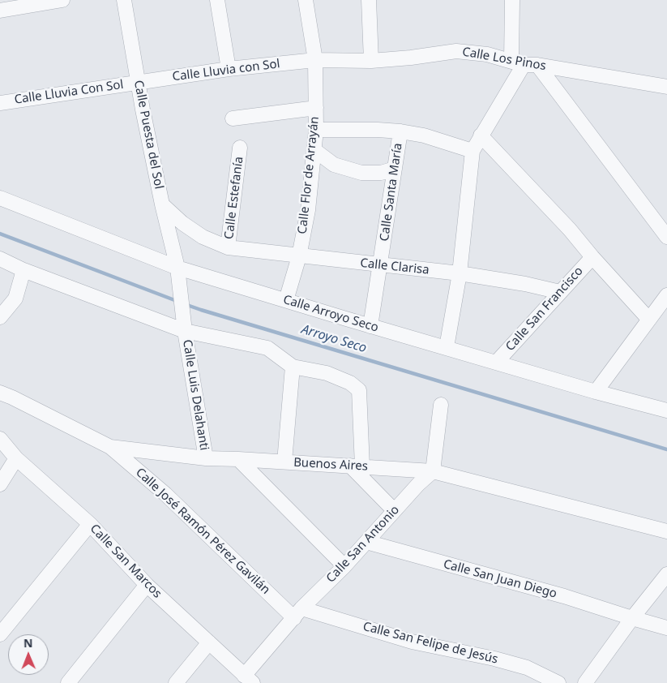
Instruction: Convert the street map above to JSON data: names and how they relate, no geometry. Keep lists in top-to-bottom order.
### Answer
{
  "streets": {
    "street": [
      "Calle Los Pinos",
      "Calle Lluvia con Sol",
      "Calle Lluvia Con Sol",
      "Calle Puesta del Sol",
      "Calle Flor de Arrayán",
      "Calle Santa María",
      "Calle Estefanía",
      "Calle Clarisa",
      "Calle San Francisco",
      "Calle Arroyo Seco",
      "Calle Luis Delahanti",
      "Buenos Aires",
      "Calle José Ramón Pérez Gavilán",
      "Calle San Antonio",
      "Calle San Marcos",
      "Calle San Juan Diego",
      "Calle San Felipe de Jesús"
    ]
  },
  "crossings": [
    ["Calle Los Pinos", "Calle Lluvia con Sol"],
    ["Calle Los Pinos", "Calle Flor de Arrayán"],
    ["Calle Lluvia con Sol", "Calle Lluvia Con Sol"],
    ["Calle Lluvia con Sol", "Calle Puesta del Sol"],
    ["Calle Lluvia con Sol", "Calle Flor de Arrayán"],
    ["Calle Lluvia Con Sol", "Calle Puesta del Sol"],
    ["Calle Puesta del Sol", "Calle Clarisa"],
    ["Calle Puesta del Sol", "Calle Arroyo Seco"],
    ["Calle Puesta del Sol", "Calle Luis Delahanti"],
    ["Calle Flor de Arrayán", "Calle Clarisa"],
    ["Calle Flor de Arrayán", "Calle Arroyo Seco"],
    ["Calle Santa María", "Calle Clarisa"],
    ["Calle Santa María", "Calle Arroyo Seco"],
    ["Calle Estefanía", "Calle Clarisa"],
    ["Calle Clarisa", "Calle San Francisco"],
    ["Calle San Francisco", "Calle Arroyo Seco"],
    ["Calle Luis Delahanti", "Buenos Aires"],
    ["Buenos Aires", "Calle José Ramón Pérez Gavilán"],
    ["Buenos Aires", "Calle San Antonio"],
    ["Calle José Ramón Pérez Gavilán", "Calle San Antonio"],
    ["Calle José Ramón Pérez Gavilán", "Calle San Felipe de Jesús"],
    ["Calle San Antonio", "Calle San Marcos"],
    ["Calle San Antonio", "Calle San Juan Diego"],
    ["Calle San Antonio", "Calle San Felipe de Jesús"]
  ],
  "water": ["Arroyo Seco"],
  "north": "top"
}
